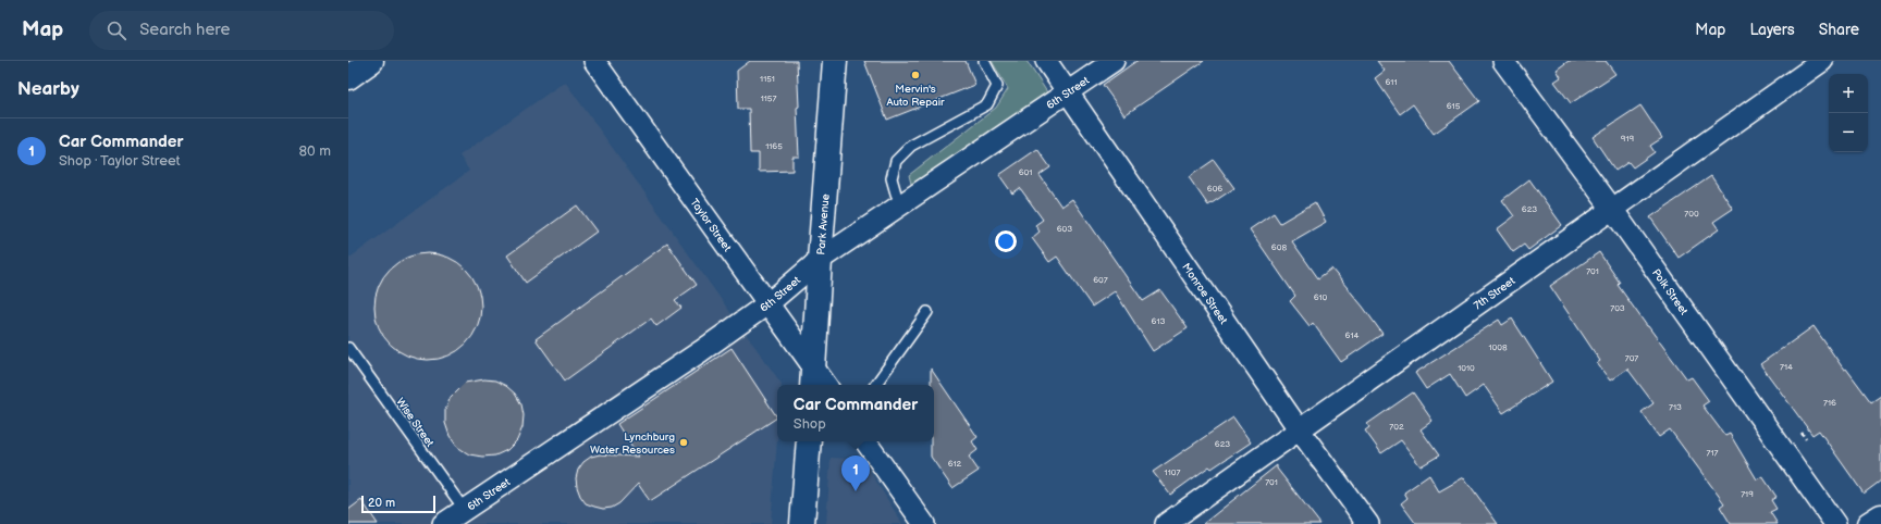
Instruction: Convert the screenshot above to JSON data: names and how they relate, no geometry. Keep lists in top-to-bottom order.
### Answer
{
  "streets": {
    "main road": ["Park Avenue"],
    "street": [
      "6th Street",
      "Taylor Street",
      "Polk Street",
      "7th Street",
      "Monroe Street"
    ],
    "lane": ["Wise Street"]
  },
  "crossings": [
    ["6th Street", "Taylor Street"],
    ["6th Street", "Park Avenue"],
    ["6th Street", "Monroe Street"],
    ["6th Street", "Wise Street"],
    ["Taylor Street", "Park Avenue"],
    ["Polk Street", "7th Street"],
    ["7th Street", "Monroe Street"]
  ],
  "places": ["Mervin's Auto Repair", "Lynchburg Water Resources"],
  "house_numbers": [
    "1151",
    "611",
    "1157",
    "615",
    "919",
    "1165",
    "601",
    "606",
    "623",
    "700",
    "603",
    "608",
    "701",
    "607",
    "610",
    "703",
    "613",
    "614",
    "1008",
    "707",
    "714",
    "1010",
    "716",
    "713",
    "702",
    "623",
    "717",
    "612",
    "1107",
    "701",
    "719"
  ],
  "scale_bar": "20 m",
  "page": {
    "header": "Map",
    "search": "Search here",
    "nav": ["Map", "Layers", "Share"],
    "heading": "Nearby",
    "map_buttons": ["+", "−"],
    "list": [
      {
        "mark": "1",
        "name": "Car Commander",
        "note": "Shop · Taylor Street",
        "value": "80 m"
      }
    ],
    "popup": ["Car Commander", "Shop"],
    "pins": "1",
    "scale": "20 m"
  }
}
